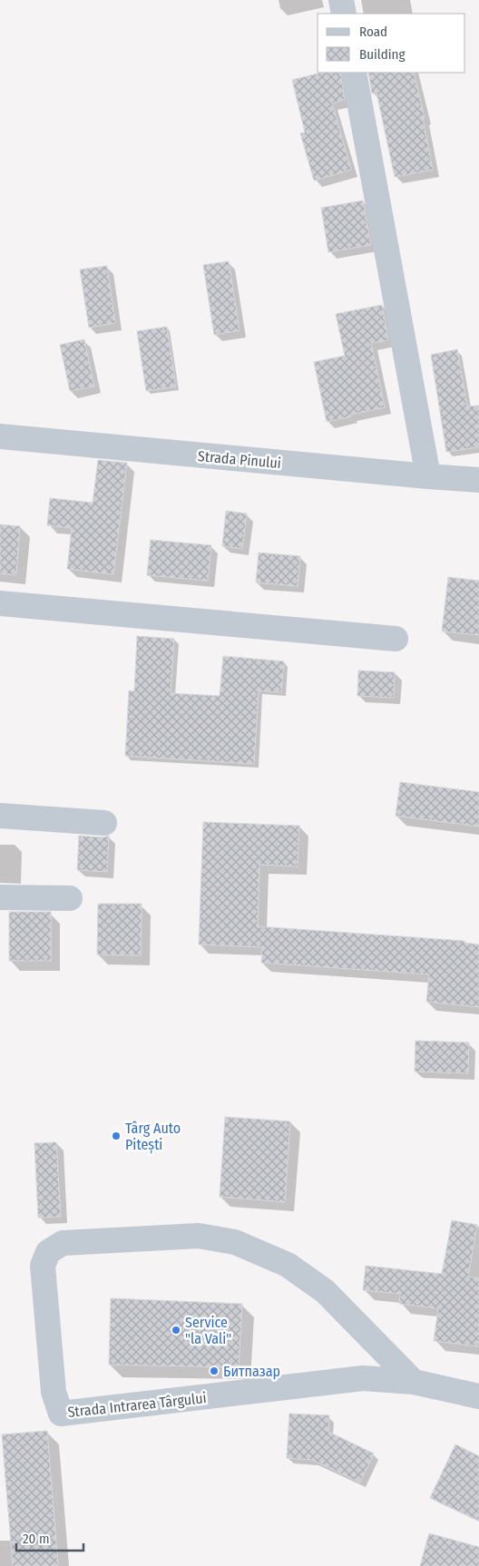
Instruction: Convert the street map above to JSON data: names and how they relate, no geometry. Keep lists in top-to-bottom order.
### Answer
{
  "streets": {
    "street": ["Strada Pinului", "Strada Intrarea Târgului"]
  },
  "places": ["Târg Auto Pitești", "Service \"la Vali\"", "Битпазар"],
  "legend": ["Road", "Building"],
  "scale_bar": "20 m"
}
